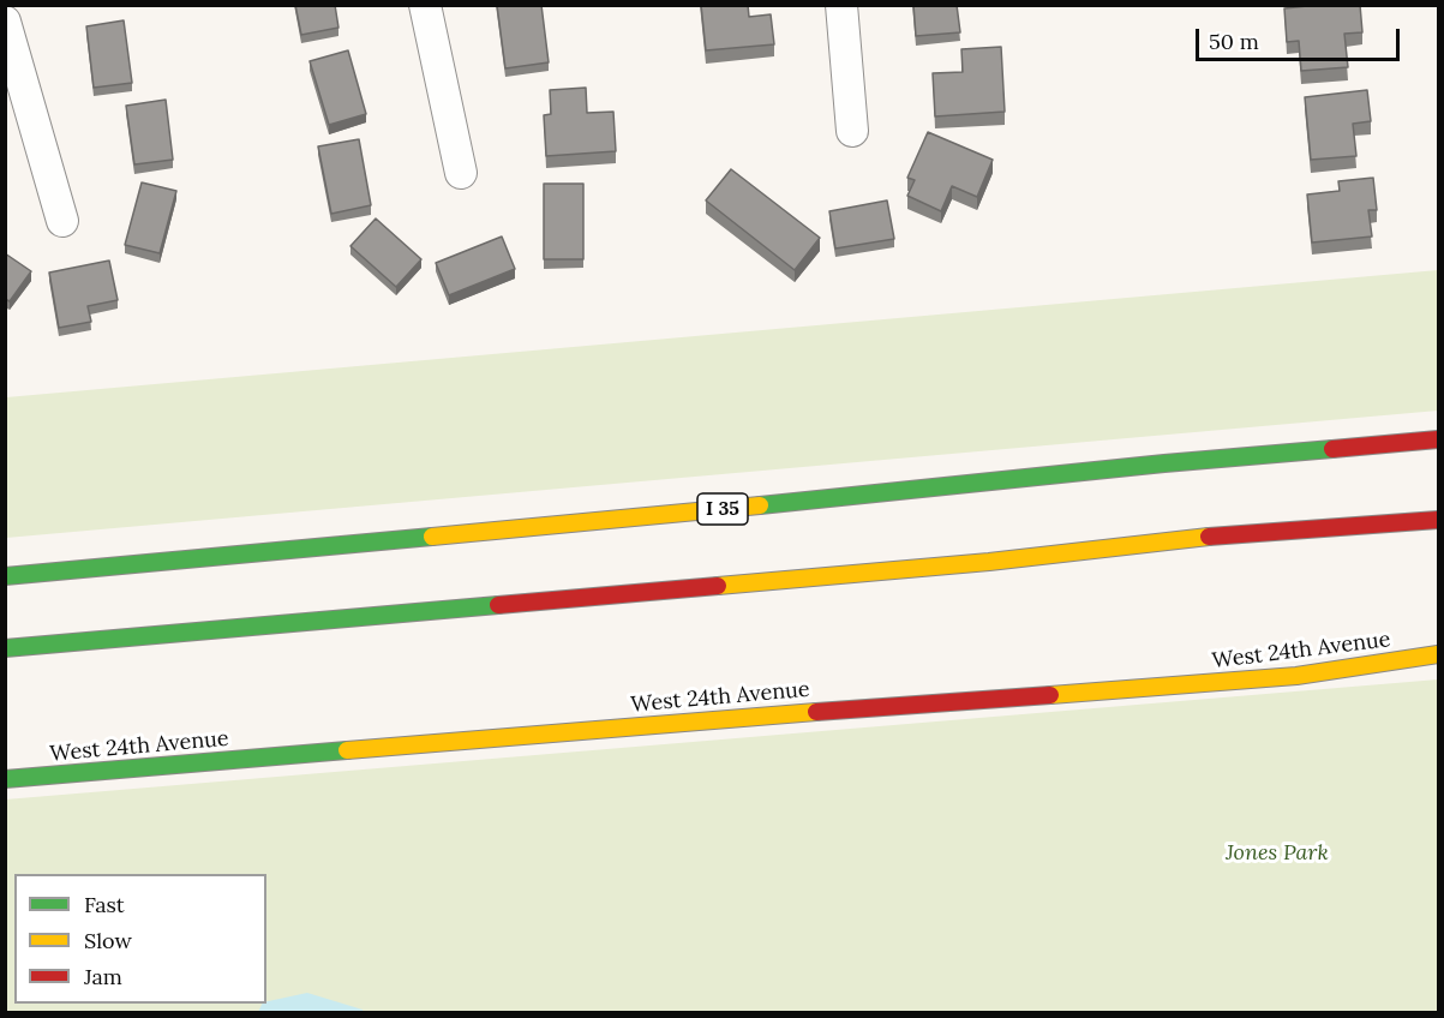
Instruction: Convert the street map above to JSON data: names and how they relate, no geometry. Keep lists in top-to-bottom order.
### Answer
{
  "streets": {
    "main road": ["I 35", "West 24th Avenue"]
  },
  "parks": ["Jones Park"],
  "legend": ["Fast", "Slow", "Jam"],
  "scale_bar": "50 m"
}
